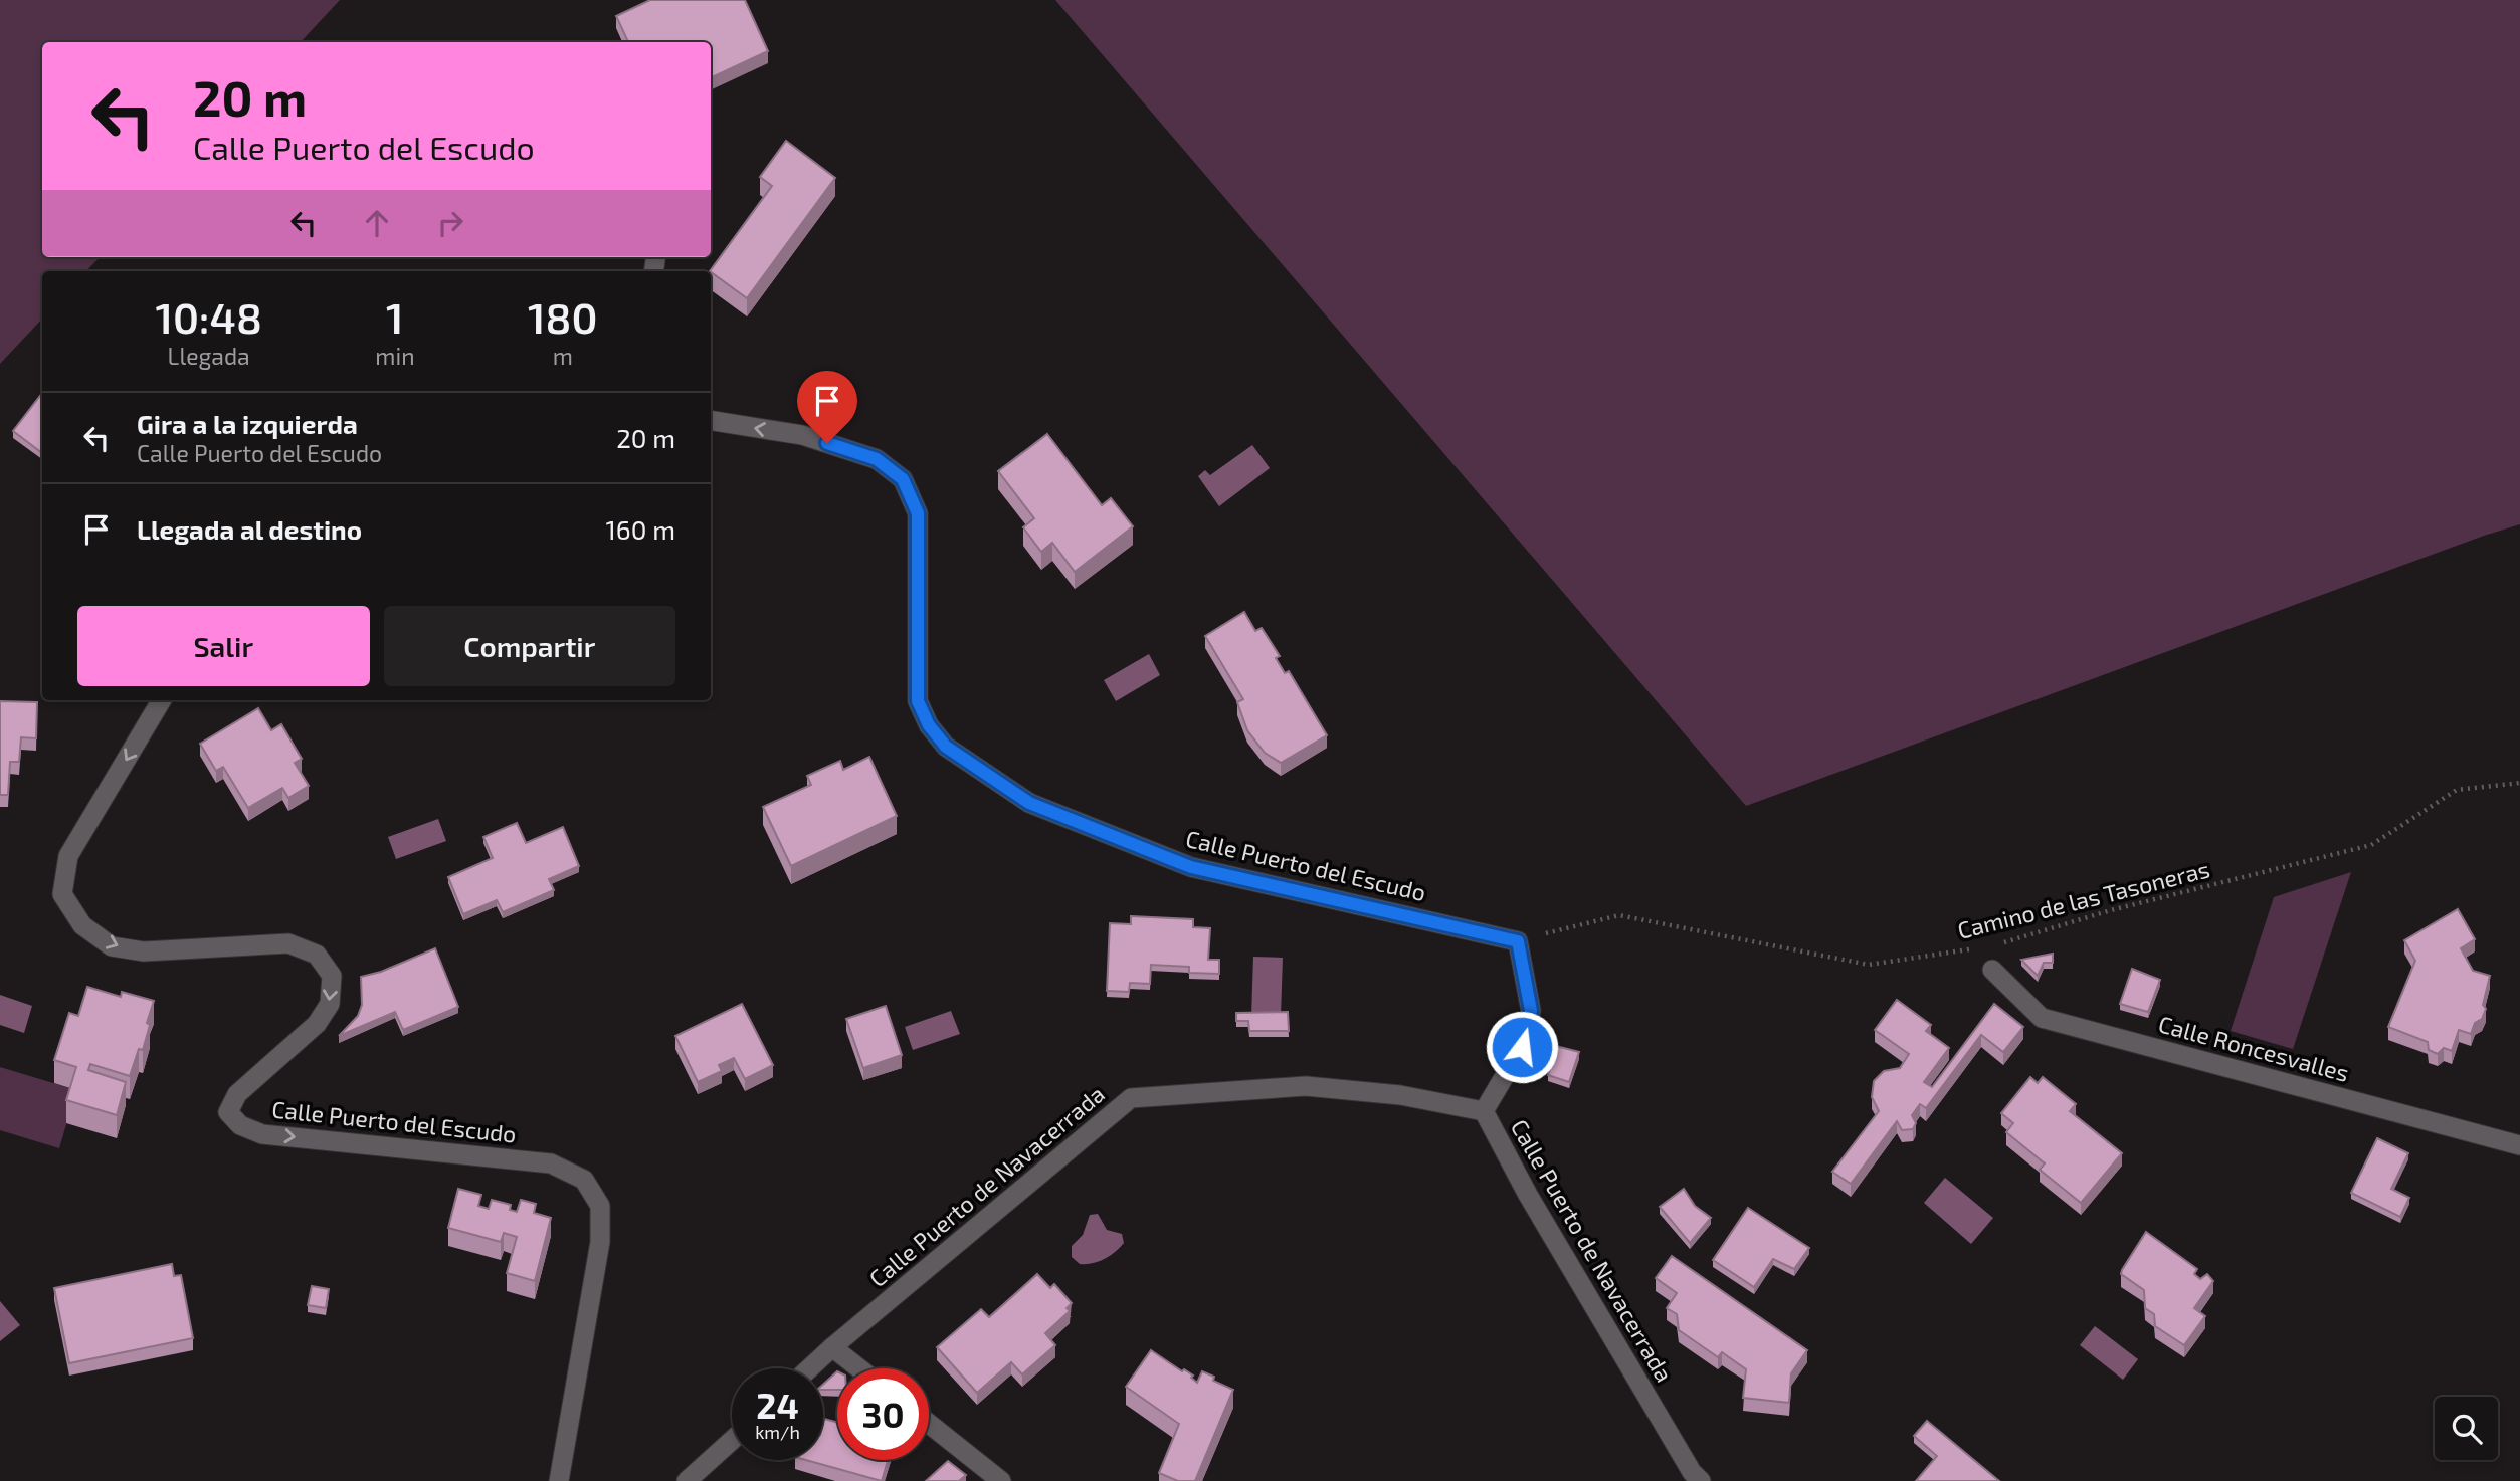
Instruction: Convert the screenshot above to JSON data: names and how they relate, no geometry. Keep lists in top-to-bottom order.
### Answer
{
  "streets": {
    "street": ["Calle Puerto del Escudo", "Calle Roncesvalles", "Calle Puerto de Navacerrada"],
    "path": ["Camino de las Tasoneras"]
  },
  "crossings": [
    ["Calle Puerto del Escudo", "Camino de las Tasoneras"]
  ],
  "page": {
    "turn": ["20 m", "Calle Puerto del Escudo"],
    "eta": [
      "10:48",
      "Llegada",
      "1",
      "min",
      "180",
      "m"
    ],
    "list": [
      {
        "name": "Gira a la izquierda",
        "note": "Calle Puerto del Escudo",
        "value": "20 m"
      },
      {
        "name": "Llegada al destino",
        "value": "160 m"
      }
    ],
    "buttons": ["Salir", "Compartir"],
    "speed": "24 km/h",
    "limit": "30"
  }
}
